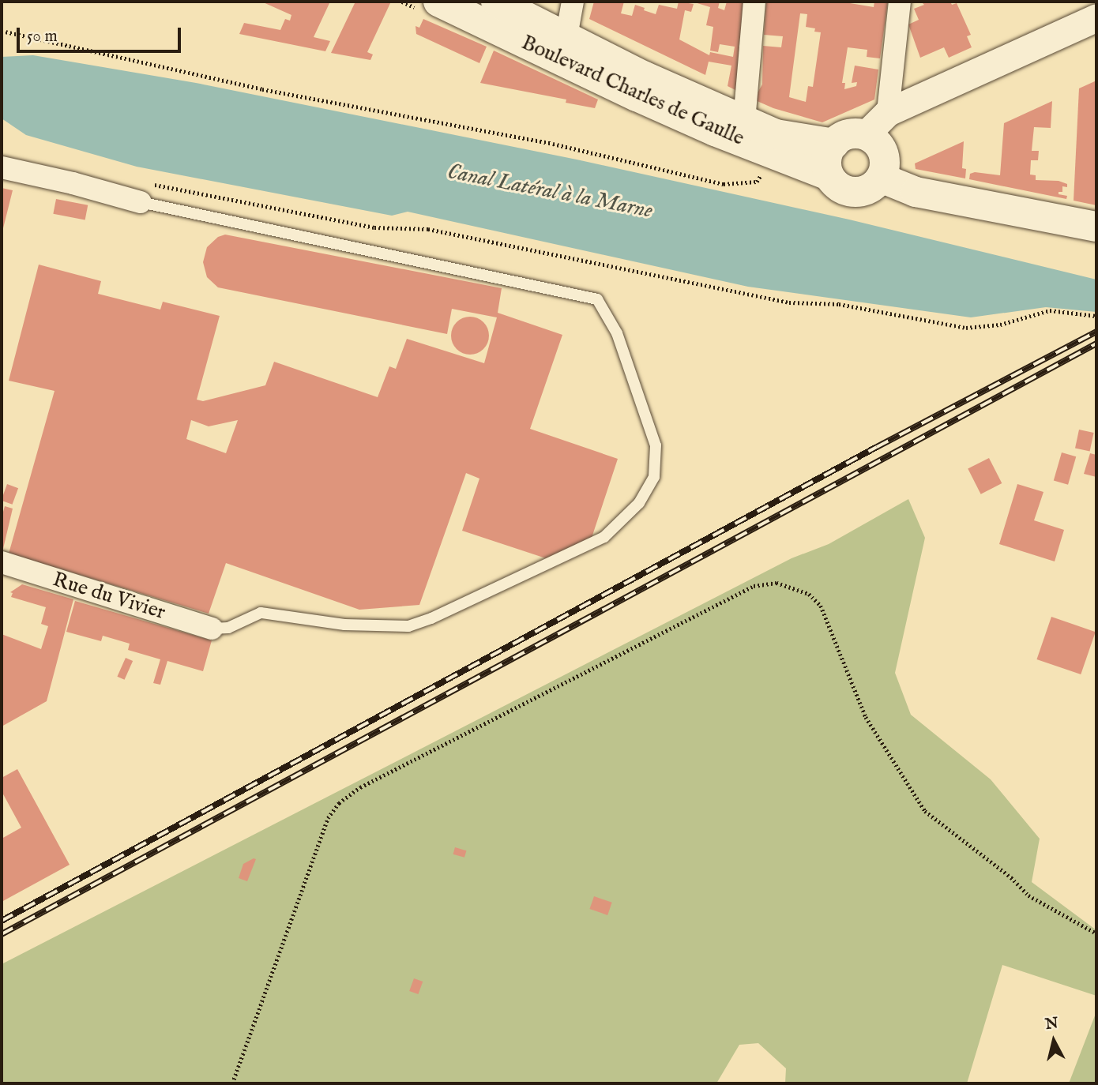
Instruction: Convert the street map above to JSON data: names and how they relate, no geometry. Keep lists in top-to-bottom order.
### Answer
{
  "streets": {
    "main road": ["Boulevard Charles de Gaulle"],
    "street": ["Rue du Vivier"]
  },
  "water": ["Canal Latéral à la Marne"],
  "scale_bar": "50 m",
  "north": "top"
}
